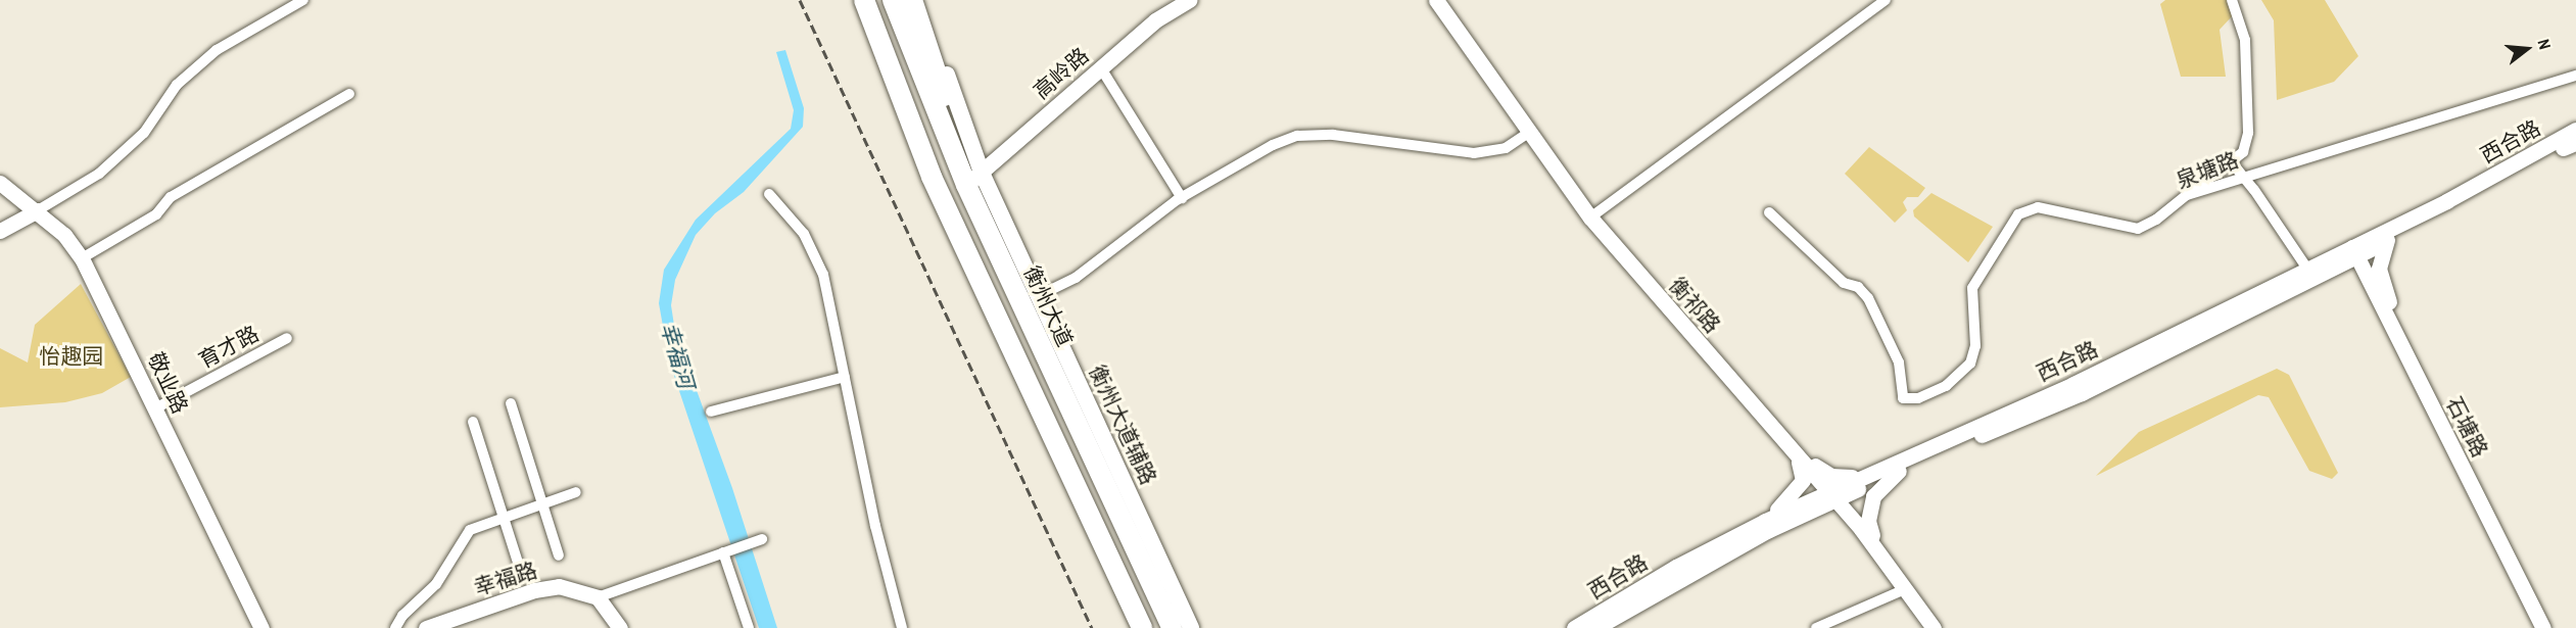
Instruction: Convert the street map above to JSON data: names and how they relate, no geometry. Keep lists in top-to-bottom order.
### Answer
{
  "streets": {
    "highway": ["衡州大道"],
    "main road": ["衡州大道辅路"],
    "street": [
      "高岭路",
      "西合路",
      "泉塘路",
      "衡祁路",
      "育才路",
      "敬业路",
      "石塘路",
      "幸福路"
    ]
  },
  "crossings": [
    ["高岭路", "衡州大道"],
    ["高岭路", "衡州大道辅路"],
    ["西合路", "衡祁路"],
    ["西合路", "石塘路"],
    ["衡州大道", "衡州大道辅路"],
    ["育才路", "敬业路"]
  ],
  "water": ["幸福河"],
  "parks": ["怡趣园"],
  "north": "right"
}
